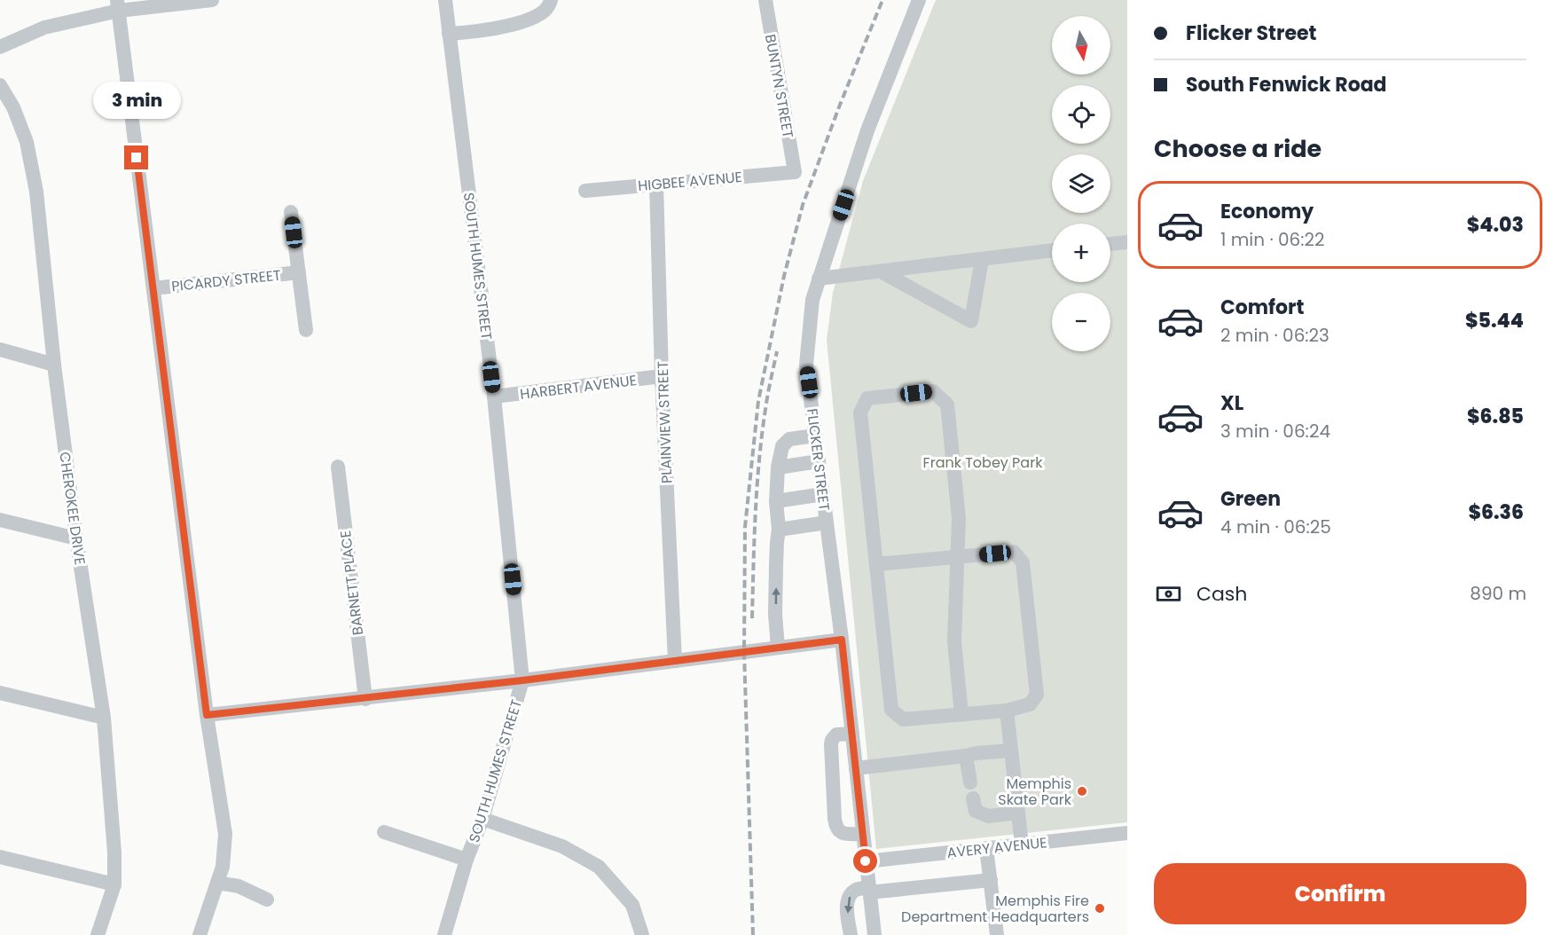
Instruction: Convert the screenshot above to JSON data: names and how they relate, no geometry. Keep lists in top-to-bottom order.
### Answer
{
  "streets": {
    "street": [
      "BUNTYN STREET",
      "HIGBEE AVENUE",
      "SOUTH HUMES STREET",
      "PICARDY STREET",
      "HARBERT AVENUE",
      "PLAINVIEW STREET",
      "FLICKER STREET",
      "CHEROKEE DRIVE",
      "BARNETT PLACE",
      "AVERY AVENUE"
    ]
  },
  "crossings": [
    ["BUNTYN STREET", "HIGBEE AVENUE"],
    ["HIGBEE AVENUE", "PLAINVIEW STREET"],
    ["SOUTH HUMES STREET", "HARBERT AVENUE"],
    ["HARBERT AVENUE", "PLAINVIEW STREET"],
    ["FLICKER STREET", "AVERY AVENUE"]
  ],
  "parks": ["Frank Tobey Park"],
  "places": ["Memphis Skate Park", "Memphis Fire Department Headquarters"],
  "north": "bottom",
  "page": {
    "banner": ["Flicker Street", "South Fenwick Road"],
    "map_buttons": ["+", "−"],
    "bubble": "3 min",
    "heading": "Choose a ride",
    "list": [
      {
        "name": "Economy",
        "note": "1 min · 06:22",
        "value": "$4.03"
      },
      {
        "name": "Comfort",
        "note": "2 min · 06:23",
        "value": "$5.44"
      },
      {
        "name": "XL",
        "note": "3 min · 06:24",
        "value": "$6.85"
      },
      {
        "name": "Green",
        "note": "4 min · 06:25",
        "value": "$6.36"
      }
    ],
    "pay": ["Cash", "890 m"],
    "buttons": "Confirm"
  }
}
